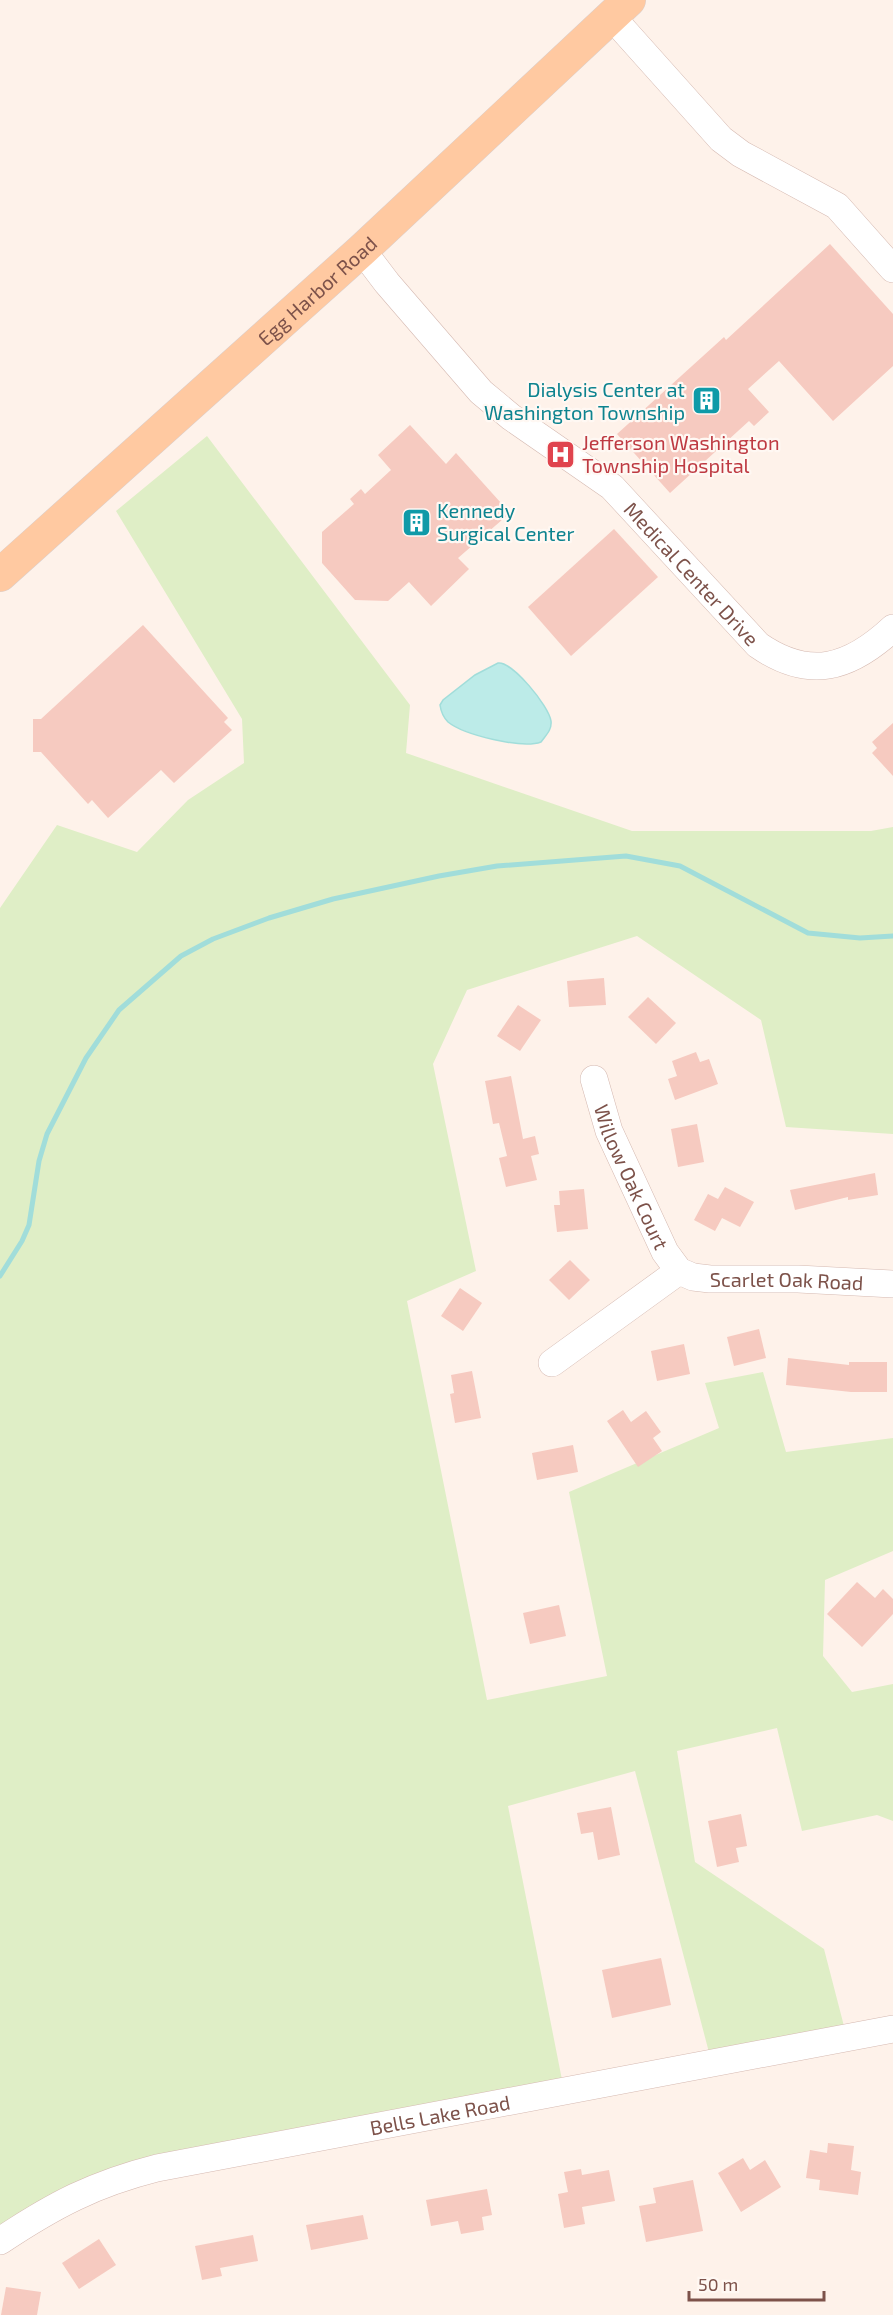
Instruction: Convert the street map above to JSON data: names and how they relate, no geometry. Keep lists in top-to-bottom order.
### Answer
{
  "streets": {
    "main road": ["Egg Harbor Road"],
    "street": [
      "Medical Center Drive",
      "Willow Oak Court",
      "Scarlet Oak Road",
      "Bells Lake Road"
    ]
  },
  "crossings": [
    ["Egg Harbor Road", "Medical Center Drive"],
    ["Willow Oak Court", "Scarlet Oak Road"]
  ],
  "places": {
    "building": ["Dialysis Center at Washington Township", "Kennedy Surgical Center"],
    "hospital": ["Jefferson Washington Township Hospital"]
  },
  "scale_bar": "50 m"
}
